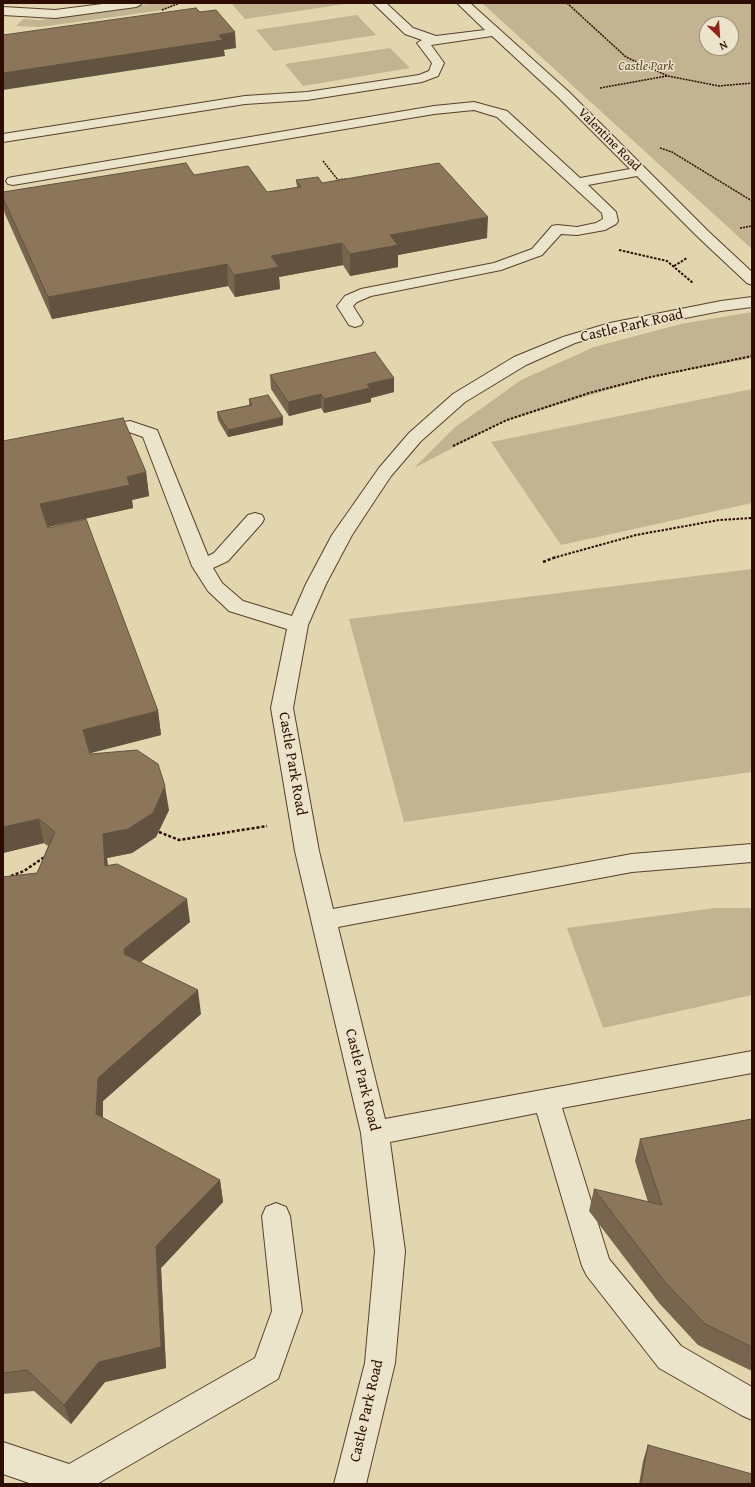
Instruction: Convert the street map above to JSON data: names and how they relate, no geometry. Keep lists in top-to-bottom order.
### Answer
{
  "streets": {
    "street": ["Valentine Road", "Castle Park Road"]
  },
  "parks": ["Castle Park"],
  "north": "bottom right"
}
